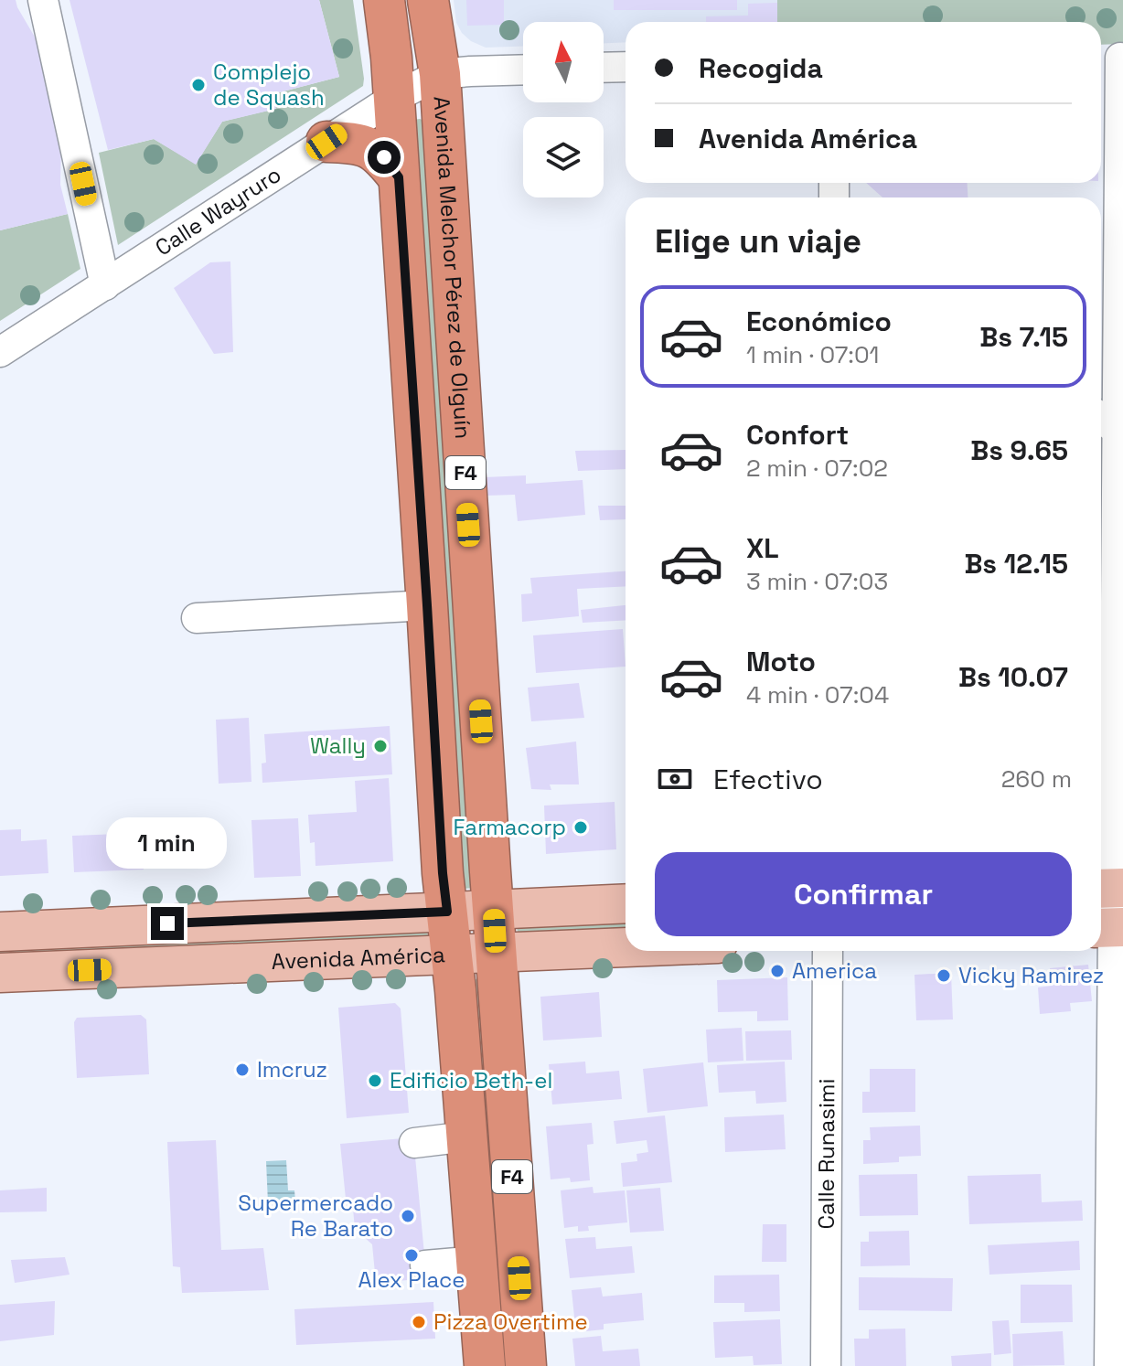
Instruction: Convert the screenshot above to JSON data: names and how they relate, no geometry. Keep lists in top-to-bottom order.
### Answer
{
  "streets": {
    "highway": ["Avenida Melchor Pérez de Olguín", "F4"],
    "main road": ["Avenida América"],
    "street": ["Calle Wayruro", "Calle Runasimi"]
  },
  "crossings": [
    ["Calle Wayruro", "Avenida Melchor Pérez de Olguín"],
    ["Avenida Melchor Pérez de Olguín", "Avenida América"]
  ],
  "places": [
    "Complejo de Squash",
    "Wally",
    "Farmacorp",
    "America",
    "Vicky Ramirez",
    "Imcruz",
    "Edificio Beth-el",
    "Supermercado Re Barato",
    "Alex Place",
    "Pizza Overtime"
  ],
  "north": "top",
  "page": {
    "banner": ["Recogida", "Avenida América"],
    "heading": "Elige un viaje",
    "list": [
      {
        "name": "Económico",
        "note": "1 min · 07:01",
        "value": "Bs 7.15"
      },
      {
        "name": "Confort",
        "note": "2 min · 07:02",
        "value": "Bs 9.65"
      },
      {
        "name": "XL",
        "note": "3 min · 07:03",
        "value": "Bs 12.15"
      },
      {
        "name": "Moto",
        "note": "4 min · 07:04",
        "value": "Bs 10.07"
      }
    ],
    "pay": ["Efectivo", "260 m"],
    "bubble": "1 min",
    "buttons": "Confirmar"
  }
}
